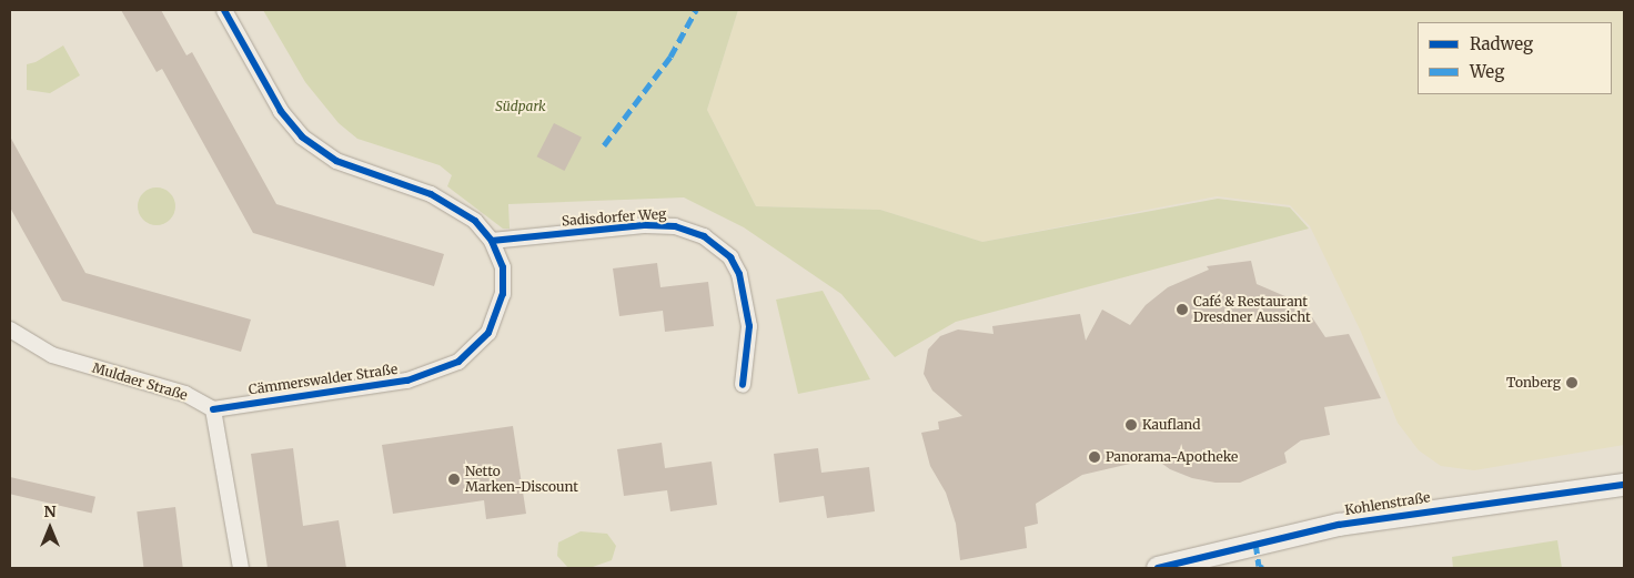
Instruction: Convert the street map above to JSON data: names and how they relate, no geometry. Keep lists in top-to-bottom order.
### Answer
{
  "streets": {
    "street": [
      "Sadisdorfer Weg",
      "Cämmerswalder Straße",
      "Muldaer Straße",
      "Kohlenstraße"
    ]
  },
  "crossings": [
    ["Sadisdorfer Weg", "Cämmerswalder Straße"],
    ["Cämmerswalder Straße", "Muldaer Straße"]
  ],
  "parks": ["Südpark"],
  "places": [
    "Café & Restaurant Dresdner Aussicht",
    "Tonberg",
    "Kaufland",
    "Panorama-Apotheke",
    "Netto Marken-Discount"
  ],
  "legend": ["Radweg", "Weg"],
  "north": "top"
}
